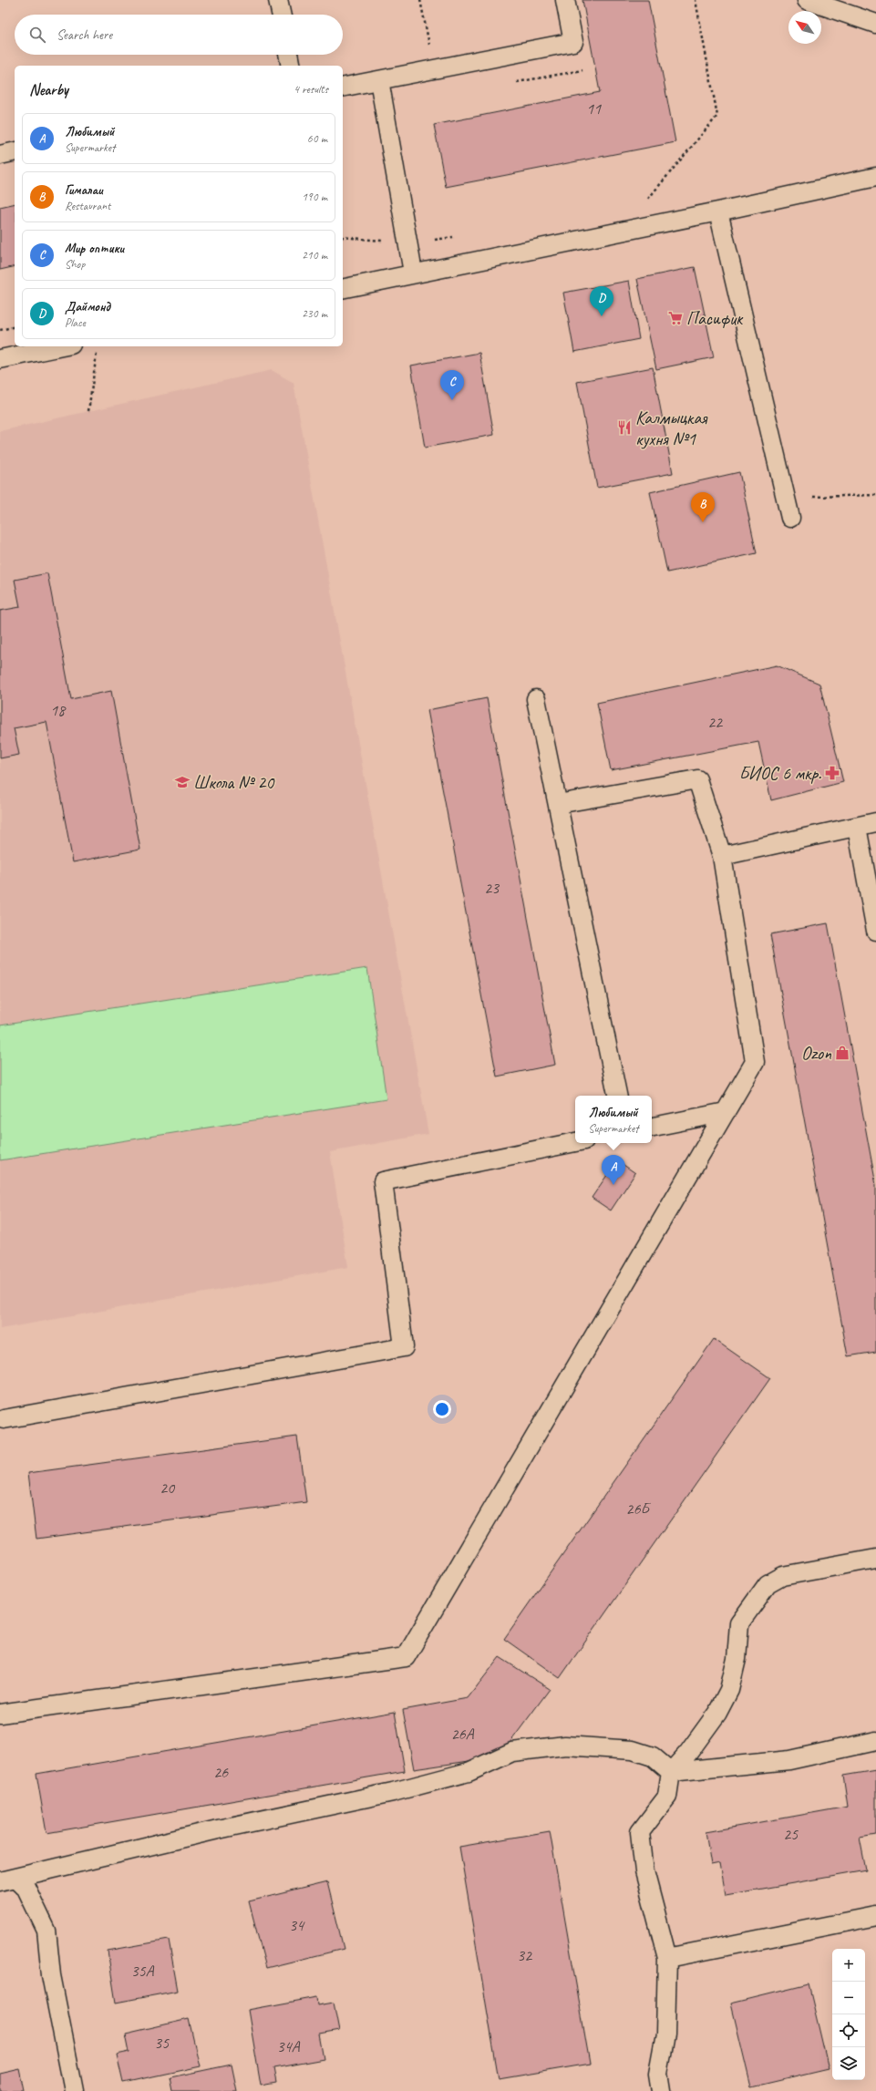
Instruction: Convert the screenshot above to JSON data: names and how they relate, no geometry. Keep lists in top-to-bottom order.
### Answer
{
  "places": {
    "supermarket": ["Пасифик"],
    "restaurant": ["Калмыцкая кухня №1"],
    "pharmacy": ["БИОС 6 мкр."],
    "school or university": ["Школа № 20"],
    "shop": ["Ozon"]
  },
  "house_numbers": [
    "11",
    "18",
    "22",
    "23",
    "20",
    "26Б",
    "26А",
    "26",
    "25",
    "34",
    "32",
    "35А",
    "35",
    "34А"
  ],
  "north": "top left",
  "page": {
    "search": "Search here",
    "heading": ["Nearby", "4 results"],
    "list": [
      {
        "mark": "A",
        "name": "Любимый",
        "note": "Supermarket",
        "value": "60 m"
      },
      {
        "mark": "B",
        "name": "Гималаи",
        "note": "Restaurant",
        "value": "190 m"
      },
      {
        "mark": "C",
        "name": "Мир оптики",
        "note": "Shop",
        "value": "210 m"
      },
      {
        "mark": "D",
        "name": "Даймонд",
        "note": "Place",
        "value": "230 m"
      }
    ],
    "pins": [
      "D",
      "C",
      "B",
      "A"
    ],
    "popup": ["Любимый", "Supermarket"],
    "map_buttons": ["+", "−"]
  }
}
